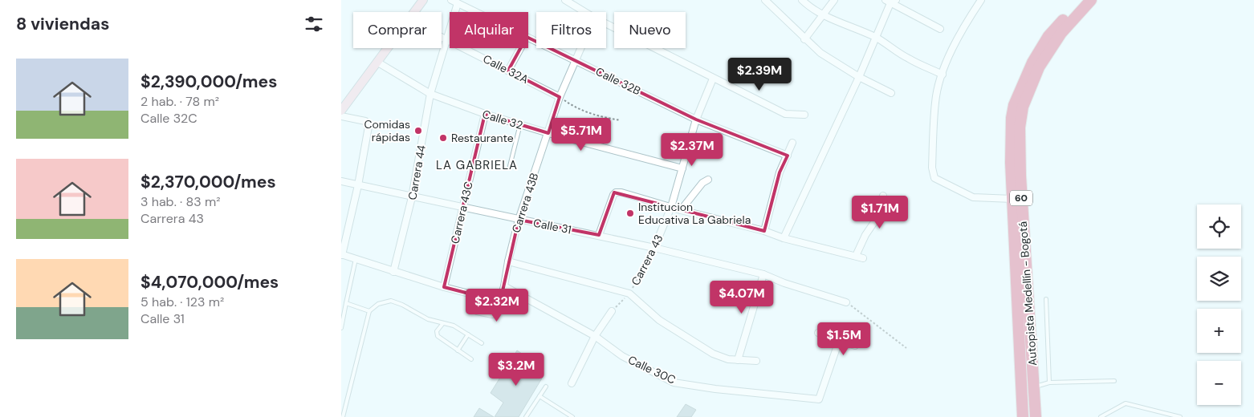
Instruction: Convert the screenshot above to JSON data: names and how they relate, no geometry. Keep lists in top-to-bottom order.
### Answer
{
  "streets": {
    "highway": ["60", "Autopista Medellín - Bogotá"],
    "street": [
      "Calle 32A",
      "Calle 32B",
      "Calle 32",
      "Carrera 44",
      "Carrera 43B",
      "Carrera 43C",
      "Calle 31",
      "Carrera 43",
      "Calle 30C"
    ]
  },
  "crossings": [
    ["Calle 32A", "Carrera 44"],
    ["Calle 32A", "Carrera 43B"],
    ["Calle 32B", "Carrera 44"],
    ["Calle 32B", "Carrera 43B"],
    ["Calle 32B", "Carrera 43"],
    ["Calle 32", "Carrera 44"],
    ["Calle 32", "Carrera 43B"],
    ["Calle 32", "Carrera 43C"],
    ["Calle 32", "Carrera 43"],
    ["Carrera 44", "Calle 31"],
    ["Carrera 43B", "Calle 31"],
    ["Carrera 43B", "Calle 30C"],
    ["Carrera 43C", "Calle 31"],
    ["Calle 31", "Carrera 43"]
  ],
  "districts": ["LA GABRIELA"],
  "places": ["Comidas rápidas", "Restaurante", "Institucion Educativa La Gabriela"],
  "page": {
    "heading": "8 viviendas",
    "chip": [
      "Comprar",
      "Alquilar",
      "Filtros",
      "Nuevo"
    ],
    "list": [
      {
        "name": "$2,390,000/mes",
        "note": "2 hab. · 78 m² · Calle 32C"
      },
      {
        "name": "$2,370,000/mes",
        "note": "3 hab. · 83 m² · Carrera 43"
      },
      {
        "name": "$4,070,000/mes",
        "note": "5 hab. · 123 m² · Calle 31"
      }
    ],
    "price": [
      "$2.39M",
      "$5.71M",
      "$2.37M",
      "$1.71M",
      "$4.07M",
      "$2.32M",
      "$1.5M",
      "$3.2M"
    ],
    "map_buttons": ["+", "−"]
  }
}
